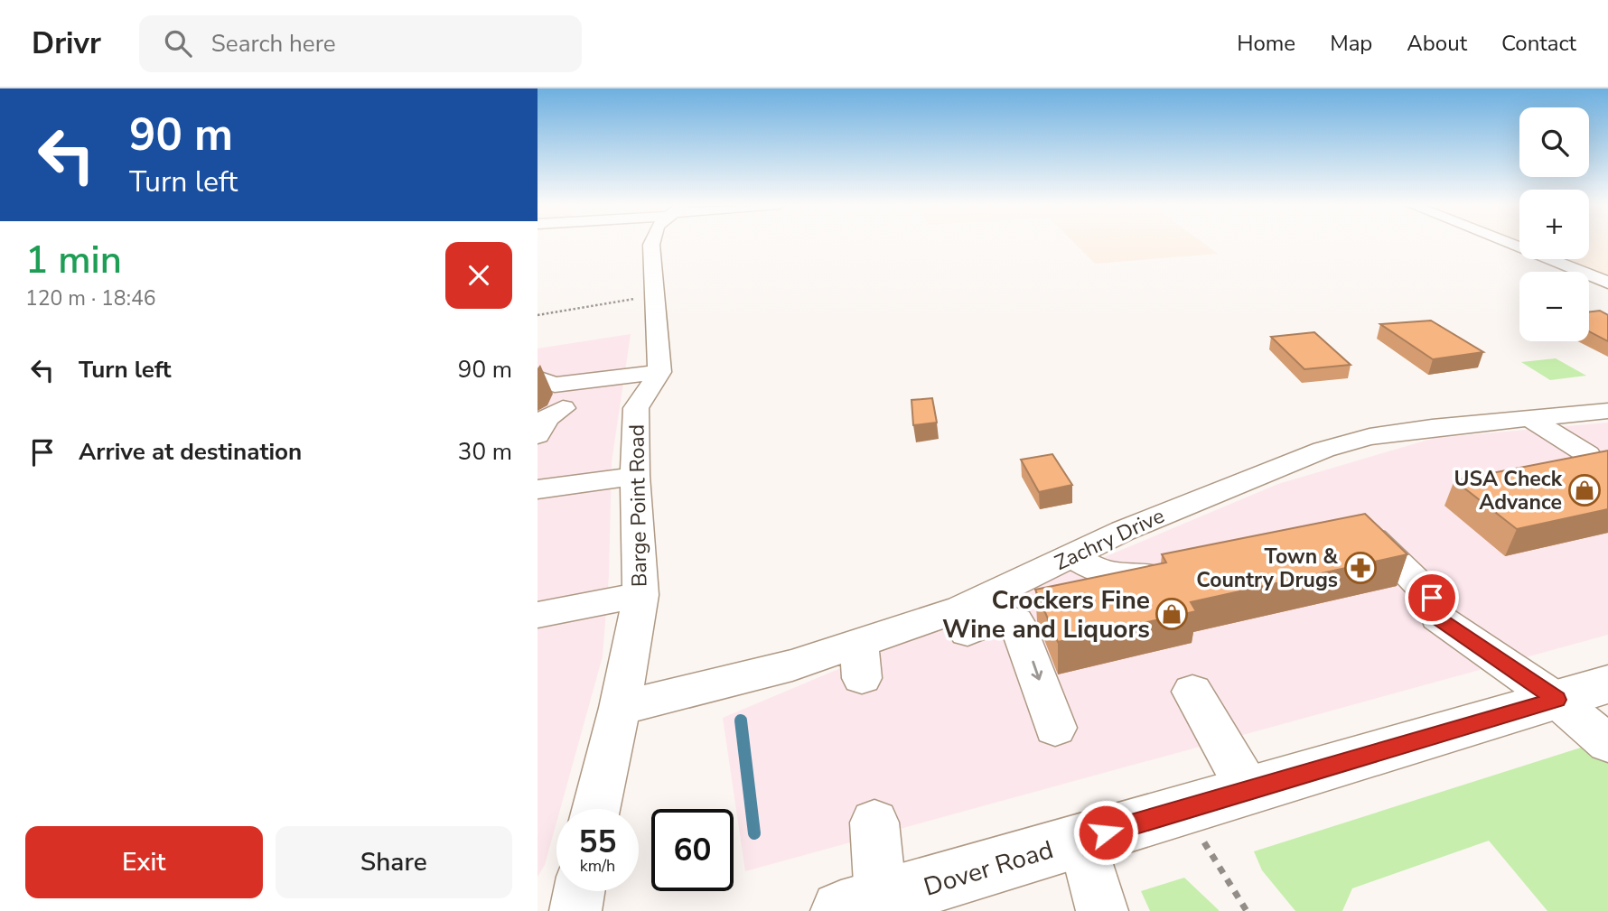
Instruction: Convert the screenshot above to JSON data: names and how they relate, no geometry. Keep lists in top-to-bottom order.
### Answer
{
  "streets": {
    "main road": ["Dover Road"],
    "street": ["Barge Point Road", "Zachry Drive"]
  },
  "crossings": [
    ["Barge Point Road", "Zachry Drive"]
  ],
  "places": {
    "shop": ["USA Check Advance", "Crockers Fine Wine and Liquors"],
    "pharmacy": ["Town & Country Drugs"]
  },
  "page": {
    "header": "Drivr",
    "search": "Search here",
    "nav": [
      "Home",
      "Map",
      "About",
      "Contact"
    ],
    "turn": ["90 m", "Turn left"],
    "map_buttons": ["+", "−"],
    "heading": ["1 min", "120 m · 18:46"],
    "list": [
      {
        "name": "Turn left",
        "value": "90 m"
      },
      {
        "name": "Arrive at destination",
        "value": "30 m"
      }
    ],
    "speed": "55 km/h",
    "limit": "60",
    "buttons": ["Exit", "Share"]
  }
}
